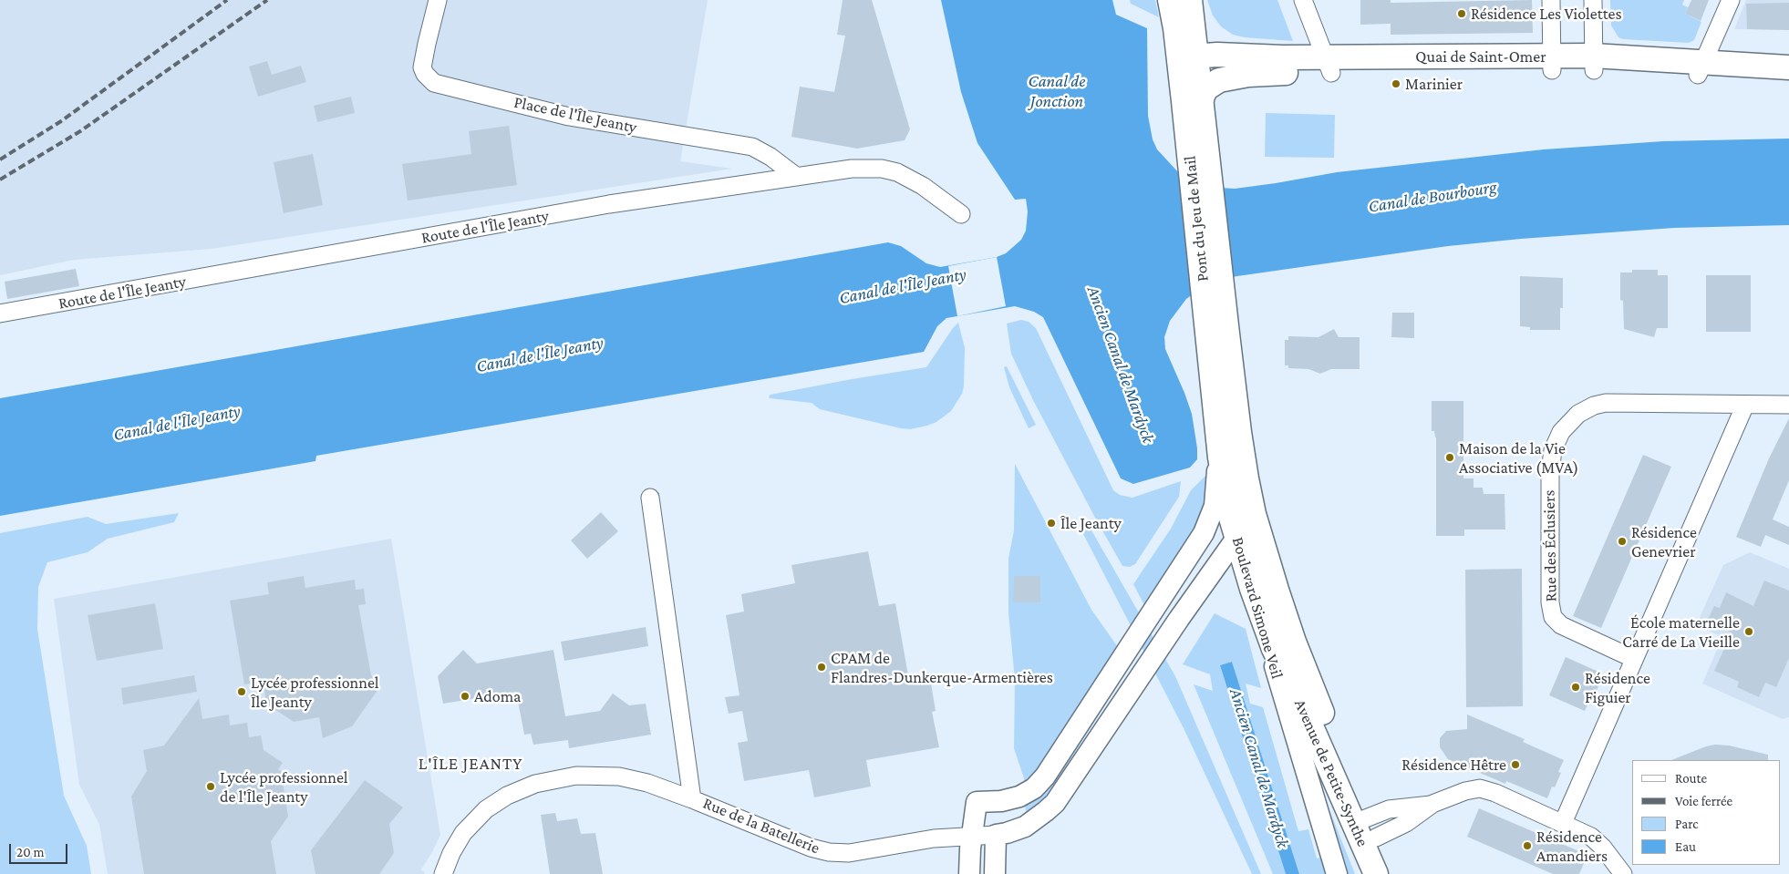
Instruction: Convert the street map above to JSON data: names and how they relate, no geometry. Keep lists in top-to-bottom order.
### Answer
{
  "streets": {
    "main road": [
      "Quai de Saint-Omer",
      "Pont du Jeu de Mail",
      "Boulevard Simone Veil",
      "Avenue de Petite-Synthe"
    ],
    "street": [
      "Place de l'Île Jeanty",
      "Route de l'Île Jeanty",
      "Rue des Éclusiers",
      "Rue de la Batellerie"
    ]
  },
  "crossings": [
    ["Quai de Saint-Omer", "Pont du Jeu de Mail"],
    ["Place de l'Île Jeanty", "Route de l'Île Jeanty"],
    ["Pont du Jeu de Mail", "Boulevard Simone Veil"],
    ["Boulevard Simone Veil", "Avenue de Petite-Synthe"]
  ],
  "districts": ["L'ÎLE JEANTY"],
  "water": [
    "Canal de Jonction",
    "Canal de Bourbourg",
    "Canal de l'Île Jeanty",
    "Ancien Canal de Mardyck"
  ],
  "places": [
    "Résidence Les Violettes",
    "Marinier",
    "Maison de la Vie Associative (MVA)",
    "Île Jeanty",
    "Résidence Genevrier",
    "École maternelle Carré de La Vieille",
    "CPAM de Flandres-Dunkerque-Armentières",
    "Résidence Figuier",
    "Lycée professionnel Île Jeanty",
    "Adoma",
    "Résidence Hêtre",
    "Lycée professionnel de l'Île Jeanty",
    "Résidence Amandiers"
  ],
  "legend": [
    "Route",
    "Voie ferrée",
    "Parc",
    "Eau"
  ],
  "scale_bar": "20 m"
}
